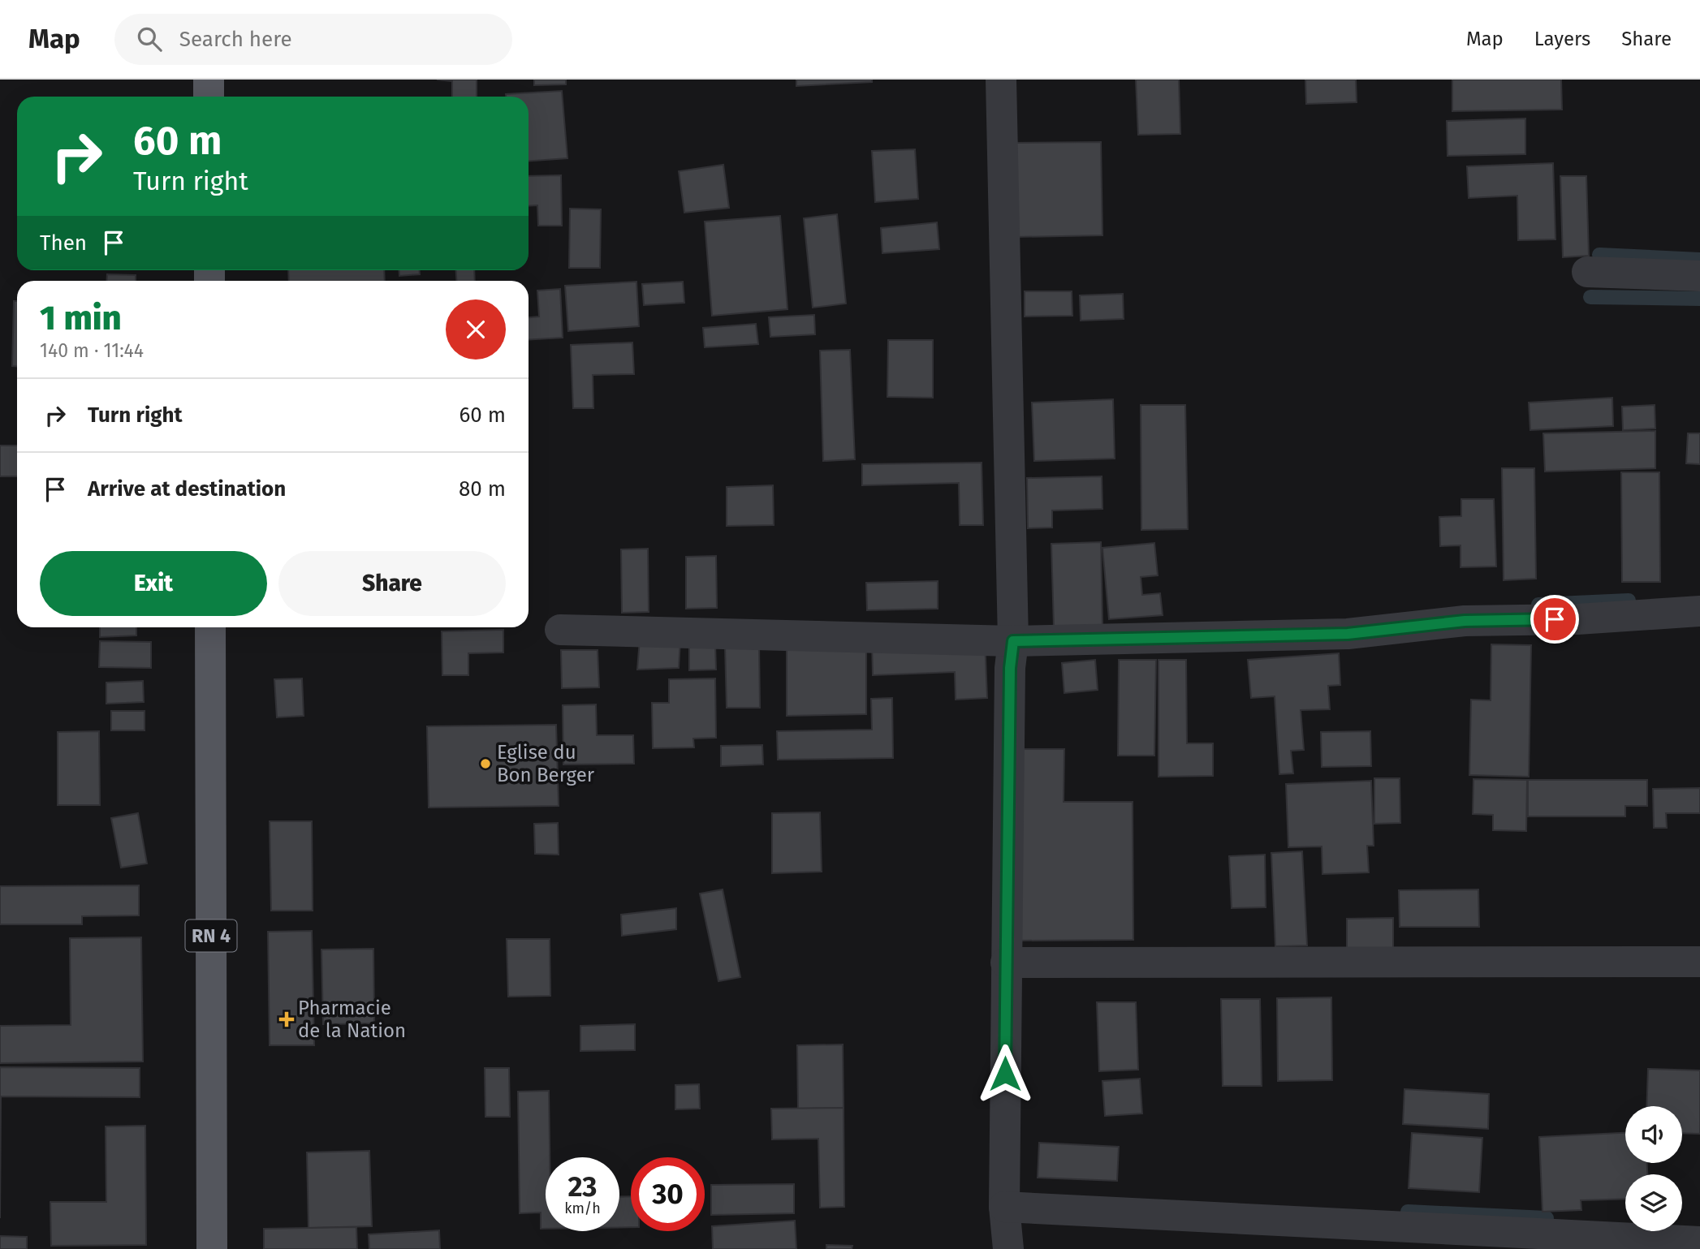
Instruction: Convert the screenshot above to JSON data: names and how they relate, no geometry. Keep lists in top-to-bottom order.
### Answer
{
  "streets": {
    "main road": ["RN 4"]
  },
  "places": {
    "other": ["Eglise du Bon Berger"],
    "health": ["Pharmacie de la Nation"]
  },
  "page": {
    "header": "Map",
    "search": "Search here",
    "nav": ["Map", "Layers", "Share"],
    "turn": ["60 m", "Turn right"],
    "then": "Then",
    "heading": ["1 min", "140 m · 11:44"],
    "list": [
      {
        "name": "Turn right",
        "value": "60 m"
      },
      {
        "name": "Arrive at destination",
        "value": "80 m"
      }
    ],
    "buttons": ["Exit", "Share"],
    "speed": "23 km/h",
    "limit": "30"
  }
}
